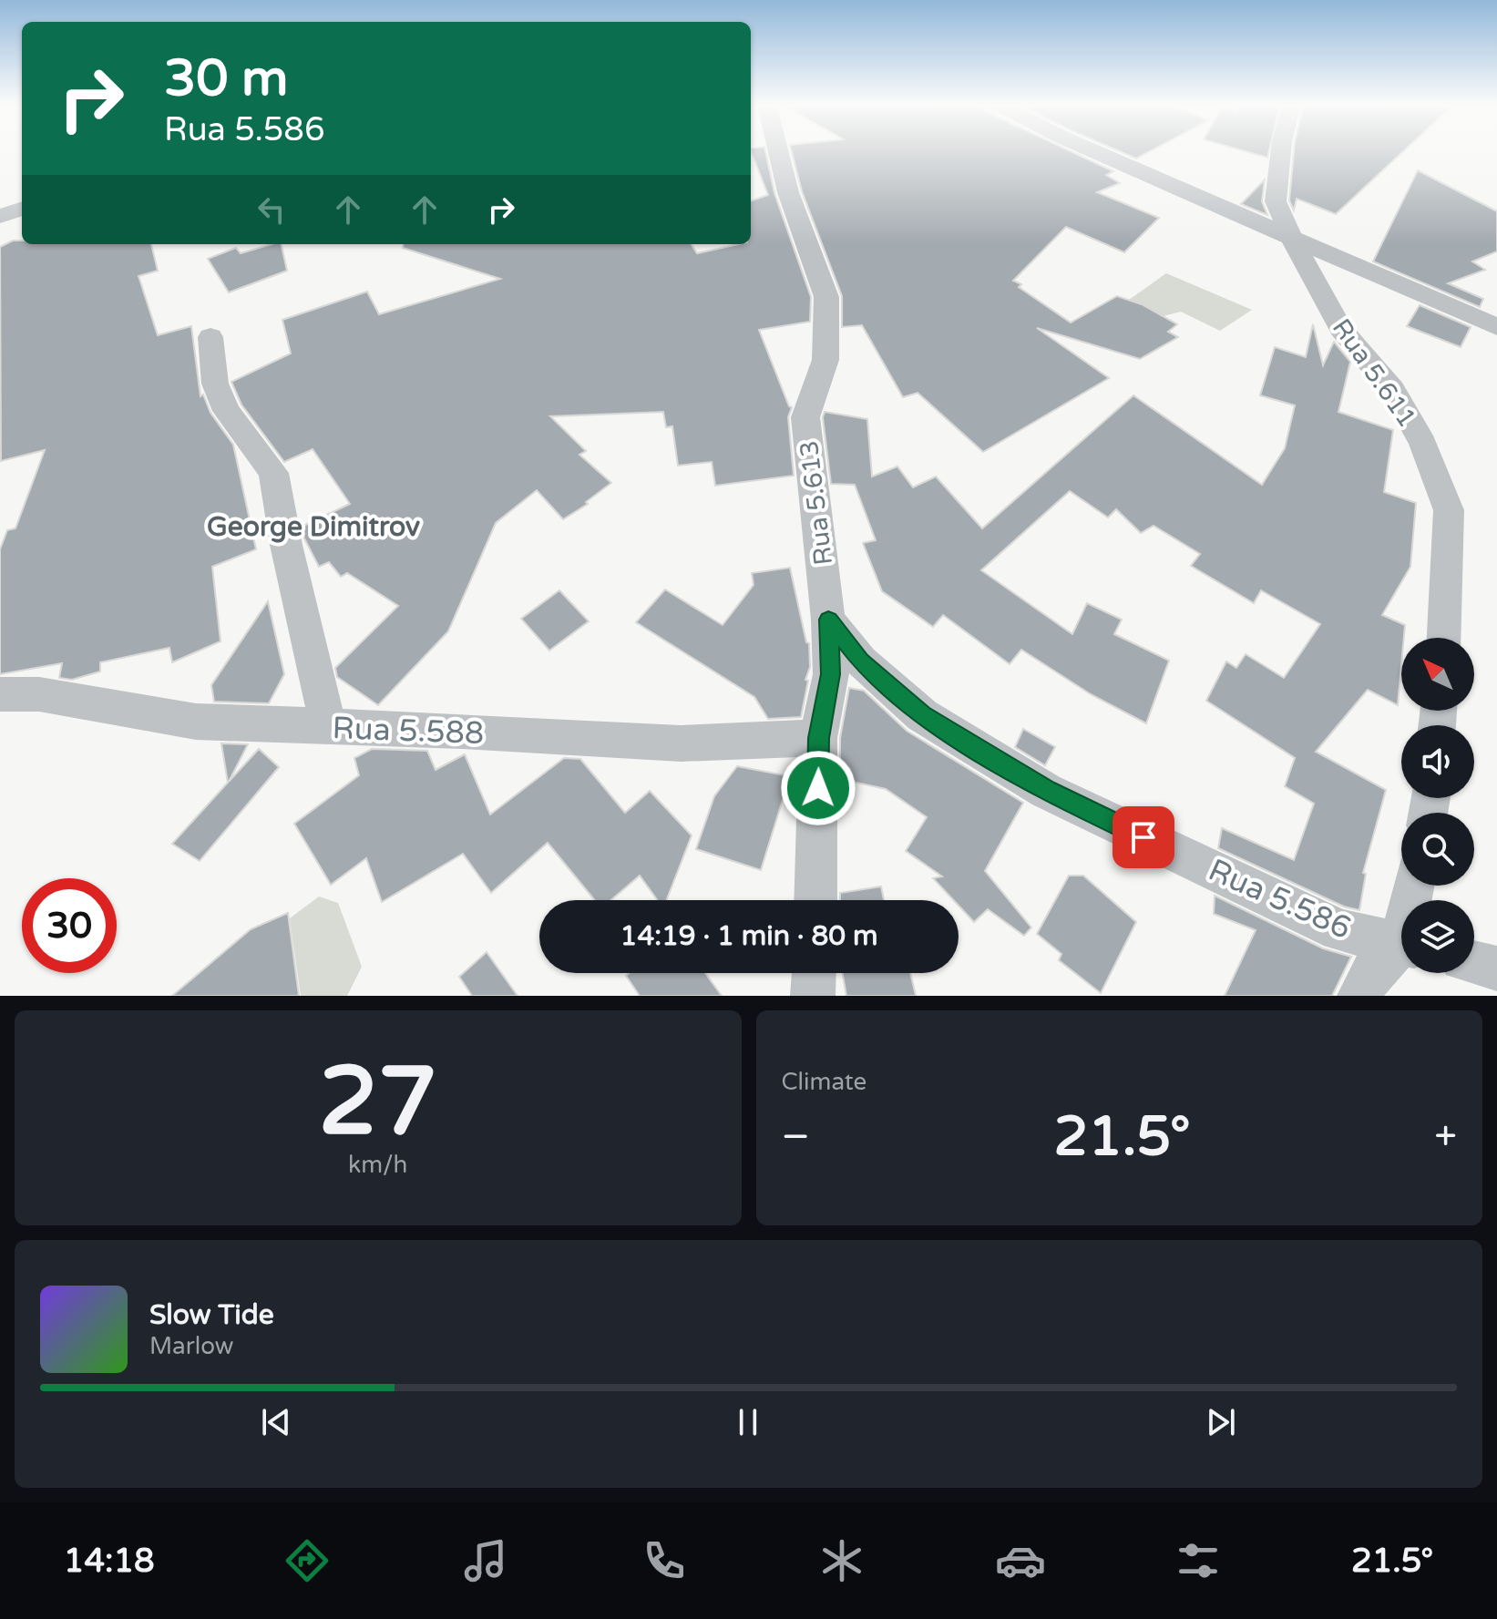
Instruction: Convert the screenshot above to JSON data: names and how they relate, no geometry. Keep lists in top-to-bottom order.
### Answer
{
  "streets": {
    "street": [
      "Rua 5.611",
      "Rua 5.613",
      "Rua 5.588",
      "Rua 5.586"
    ]
  },
  "crossings": [
    ["Rua 5.613", "Rua 5.588"],
    ["Rua 5.613", "Rua 5.586"]
  ],
  "districts": ["George Dimitrov"],
  "north": "top left",
  "page": {
    "turn": ["30 m", "Rua 5.586"],
    "limit": "30",
    "trip": "14:19 · 1 min · 80 m",
    "tile": [
      ["27", "km/h"],
      "Climate"
    ],
    "heat": ["−", "21.5°", "+"],
    "song": ["Slow Tide", "Marlow"],
    "tabs": ["14:18", "21.5°"]
  }
}
